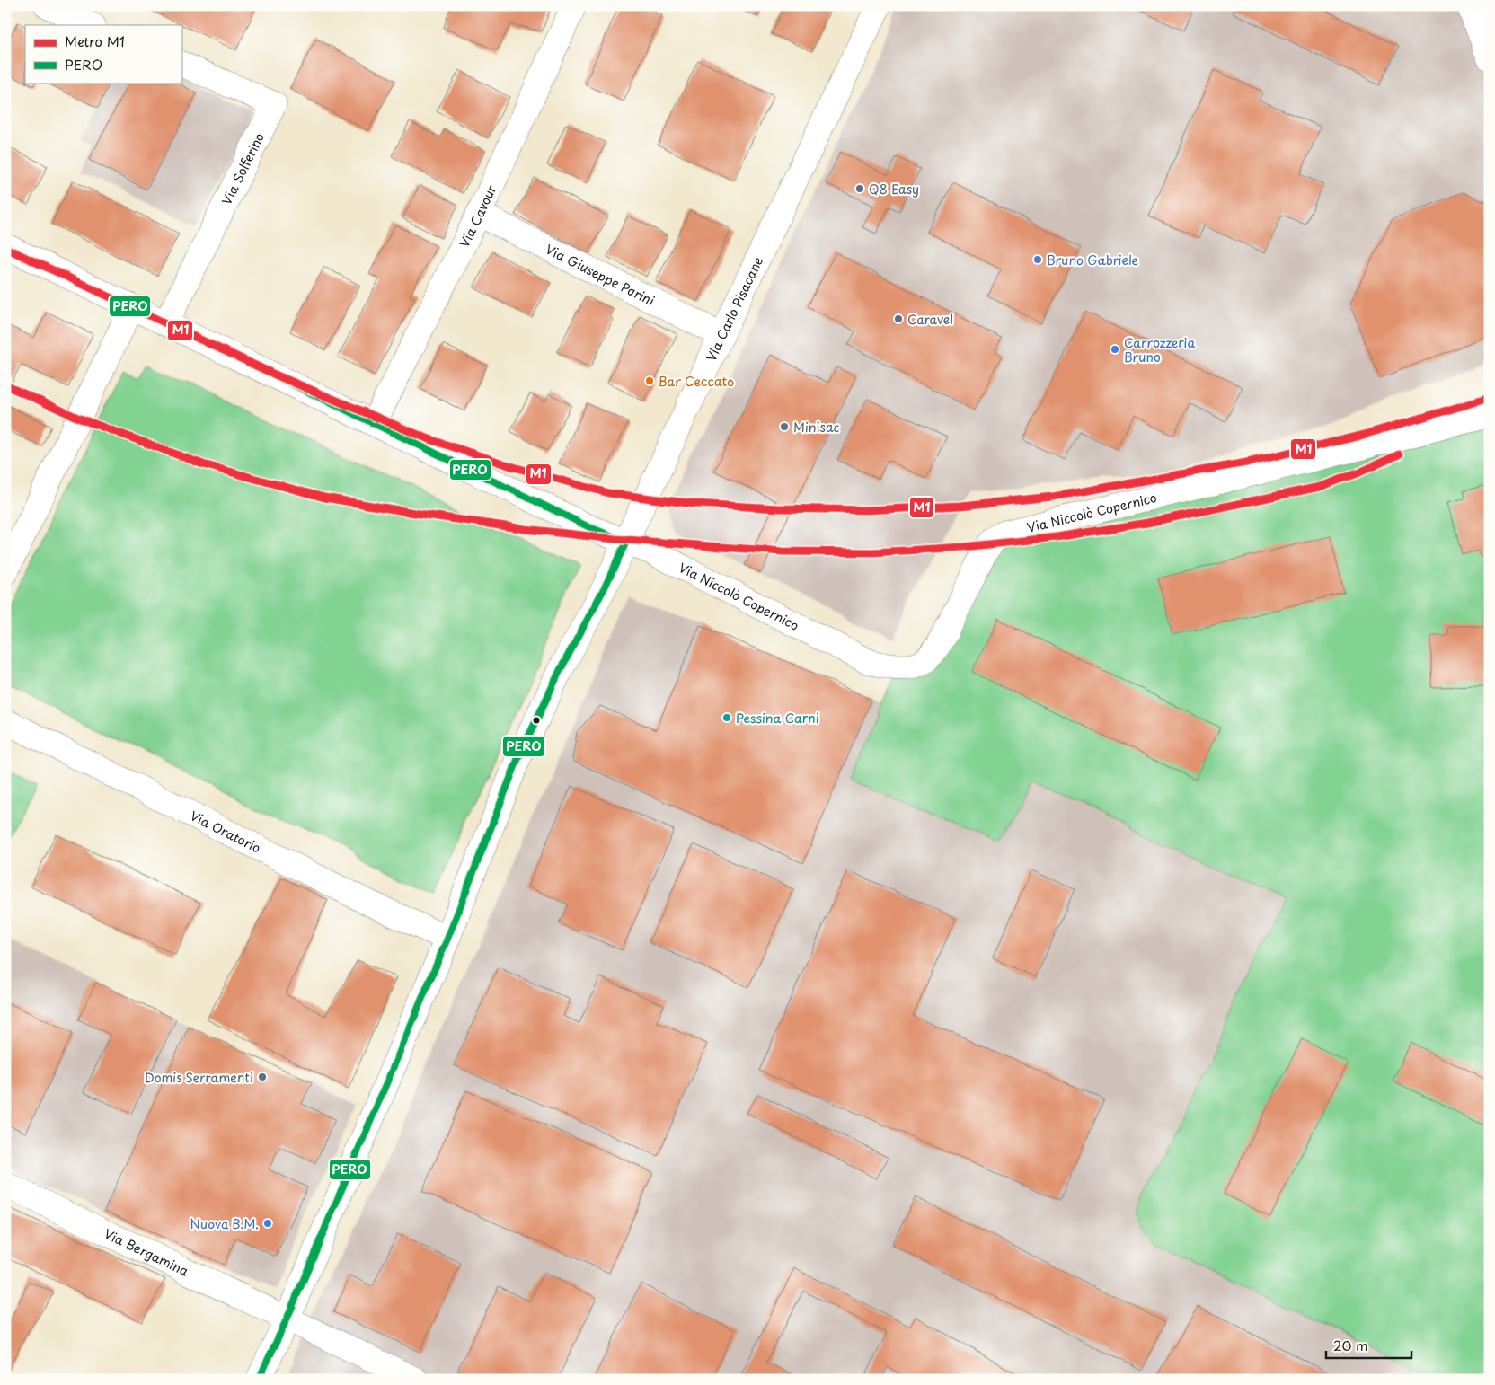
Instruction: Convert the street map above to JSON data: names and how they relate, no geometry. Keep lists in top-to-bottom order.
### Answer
{
  "streets": {
    "street": [
      "Via Solferino",
      "Via Cavour",
      "Via Giuseppe Parini",
      "Via Carlo Pisacane",
      "Via Niccolò Copernico",
      "Via Oratorio",
      "Via Bergamina"
    ]
  },
  "crossings": [
    ["Via Solferino", "Via Niccolò Copernico"],
    ["Via Cavour", "Via Giuseppe Parini"],
    ["Via Cavour", "Via Niccolò Copernico"],
    ["Via Giuseppe Parini", "Via Carlo Pisacane"],
    ["Via Carlo Pisacane", "Via Niccolò Copernico"],
    ["Via Carlo Pisacane", "Via Oratorio"],
    ["Via Carlo Pisacane", "Via Bergamina"]
  ],
  "places": [
    "Q8 Easy",
    "Bruno Gabriele",
    "Caravel",
    "Carrozzeria Bruno",
    "Bar Ceccato",
    "Minisac",
    "Pessina Carni",
    "Domis Serramenti",
    "Nuova B.M."
  ],
  "lines": ["transit line PERO", "metro line M1"],
  "legend": ["Metro M1", "PERO"],
  "scale_bar": "20 m"
}
